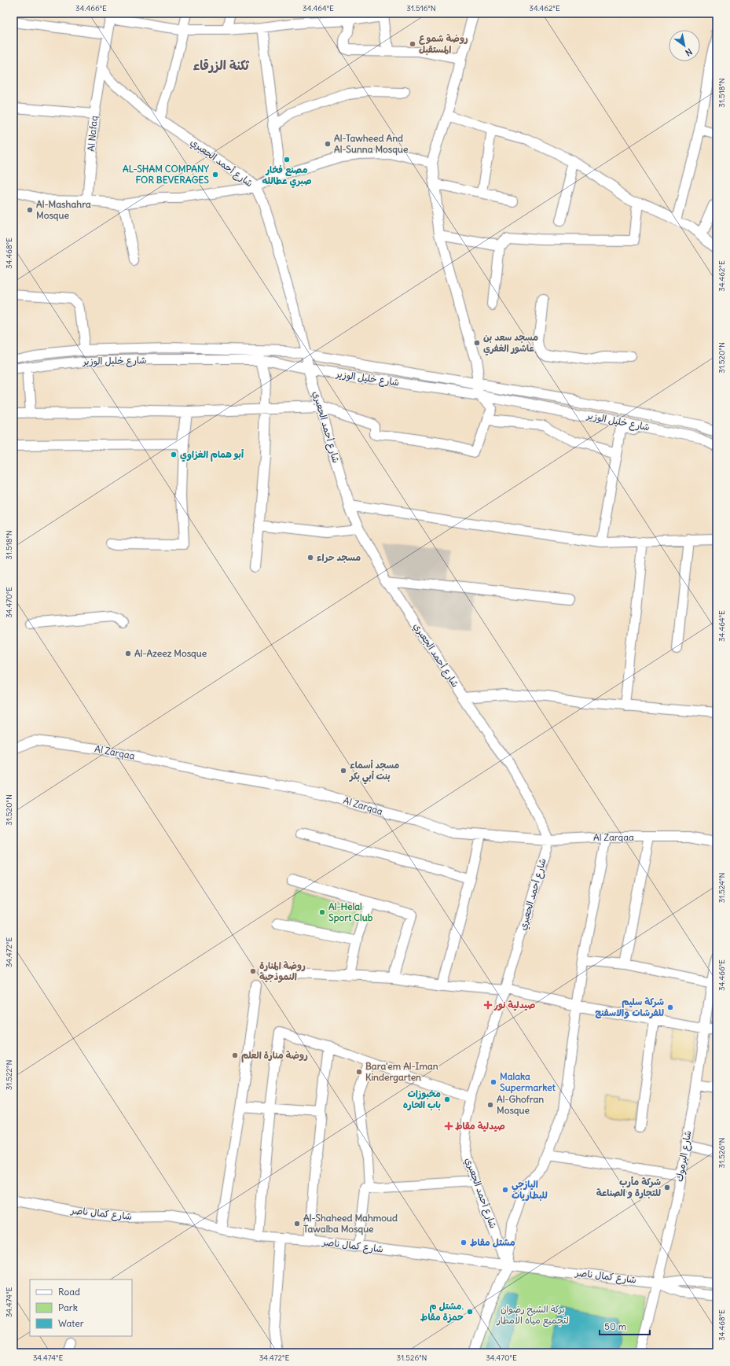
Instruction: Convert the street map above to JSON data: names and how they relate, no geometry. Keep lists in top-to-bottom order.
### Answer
{
  "streets": {
    "street": [
      "Al Nafaq",
      "شارع أحمد الجعبري",
      "شارع خليل الوزير",
      "Al Zarqaa",
      "شارع اليرموك",
      "شارع كمال ناصر"
    ]
  },
  "crossings": [
    ["Al Nafaq", "شارع أحمد الجعبري"],
    ["شارع أحمد الجعبري", "شارع خليل الوزير"],
    ["شارع أحمد الجعبري", "Al Zarqaa"],
    ["شارع أحمد الجعبري", "شارع كمال ناصر"],
    ["شارع اليرموك", "شارع كمال ناصر"]
  ],
  "districts": ["ثكنة الزرقاء"],
  "parks": ["بركة الشيخ رضوان لتجميع مياه الأمطار"],
  "places": {
    "other": [
      "روضة شموع المستقبل",
      "Al-Tawheed And Al-Sunna Mosque",
      "مصنع فخار صبري عطالله",
      "AL-SHAM COMPANY FOR BEVERAGES",
      "Al-Mashahra Mosque",
      "مسجد سعد بن عاشور الغفري",
      "أبو همام الغزاوي",
      "مسجد حراء",
      "Al-Azeez Mosque",
      "مسجد أسماء بنت أبي بكر",
      "Al-Helal Sport Club",
      "روضة المنارة النموذجية",
      "شركة سليم للفرشات والاسفنج",
      "روضة منارة العلم",
      "Bara'em Al-Iman Kindergarten",
      "Malaka Supermarket",
      "مخبوزات باب الحاره",
      "Al-Ghofran Mosque",
      "شركة مأرب للتجارة و الصناعة",
      "اليازجي للبطاريات",
      "Al-Shaheed Mahmoud Tawalba Mosque",
      "مشتل مقاط",
      "مشتل م. حمزة مقاط"
    ],
    "health": ["صيدلية نور", "صيدلية مقاط"]
  },
  "legend": ["Road", "Park", "Water"],
  "scale_bar": "50 m",
  "north": "bottom right",
  "coordinates": [
    "34.466°E",
    "34.464°E",
    "31.516°N",
    "34.462°E",
    "31.518°N",
    "34.468°E",
    "31.520°N",
    "34.470°E",
    "31.524°N",
    "34.472°E",
    "31.522°N",
    "31.526°N",
    "34.474°E"
  ]
}
